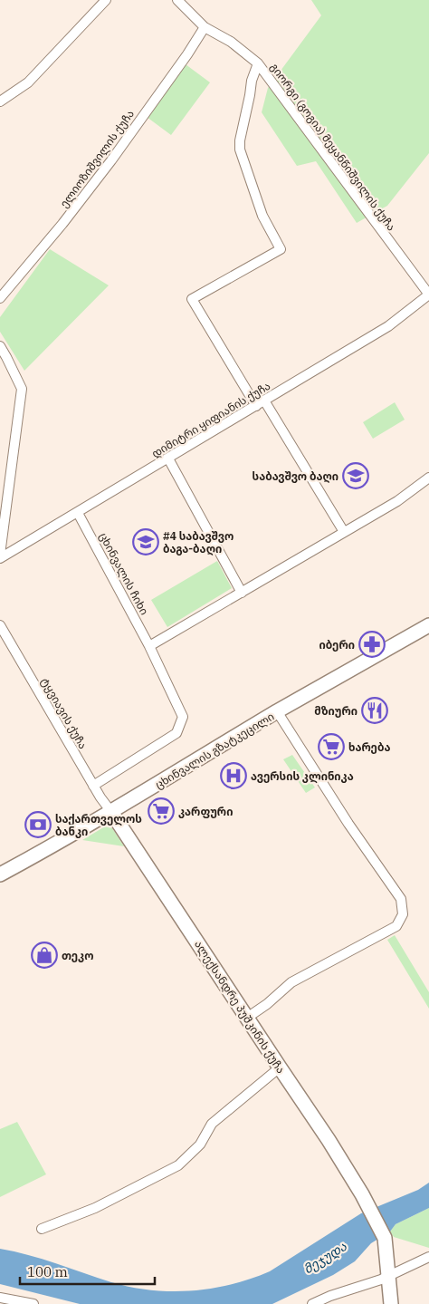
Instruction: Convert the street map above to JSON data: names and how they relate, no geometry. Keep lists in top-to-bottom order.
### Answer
{
  "streets": {
    "main road": ["ცხინვალის გზატკეცილი", "ალექსანდრე პუშკინის ქუჩა"],
    "street": [
      "გიორგი (გოგია) მეყანწიშვილის ქუჩა",
      "ელიოზიშვილის ქუჩა",
      "დიმიტრი ყიფიანის ქუჩა",
      "ცხინვალის ჩიხი",
      "ტყვიავის ქუჩა"
    ]
  },
  "crossings": [
    ["გიორგი (გოგია) მეყანწიშვილის ქუჩა", "ელიოზიშვილის ქუჩა"],
    ["გიორგი (გოგია) მეყანწიშვილის ქუჩა", "დიმიტრი ყიფიანის ქუჩა"],
    ["დიმიტრი ყიფიანის ქუჩა", "ცხინვალის ჩიხი"],
    ["ცხინვალის ჩიხი", "ტყვიავის ქუჩა"],
    ["ტყვიავის ქუჩა", "ცხინვალის გზატკეცილი"],
    ["ტყვიავის ქუჩა", "ალექსანდრე პუშკინის ქუჩა"],
    ["ცხინვალის გზატკეცილი", "ალექსანდრე პუშკინის ქუჩა"]
  ],
  "water": ["მეჯუდა"],
  "places": {
    "school or university": ["საბავშვო ბაღი", "#4 საბავშვო ბაგა-ბაღი"],
    "pharmacy": ["იბერი"],
    "restaurant": ["მზიური"],
    "supermarket": ["ხარება", "კარფური"],
    "hospital": ["ავერსის კლინიკა"],
    "bank": ["საქართველოს ბანკი"],
    "shop": ["თეკო"]
  },
  "scale_bar": "100 m"
}
